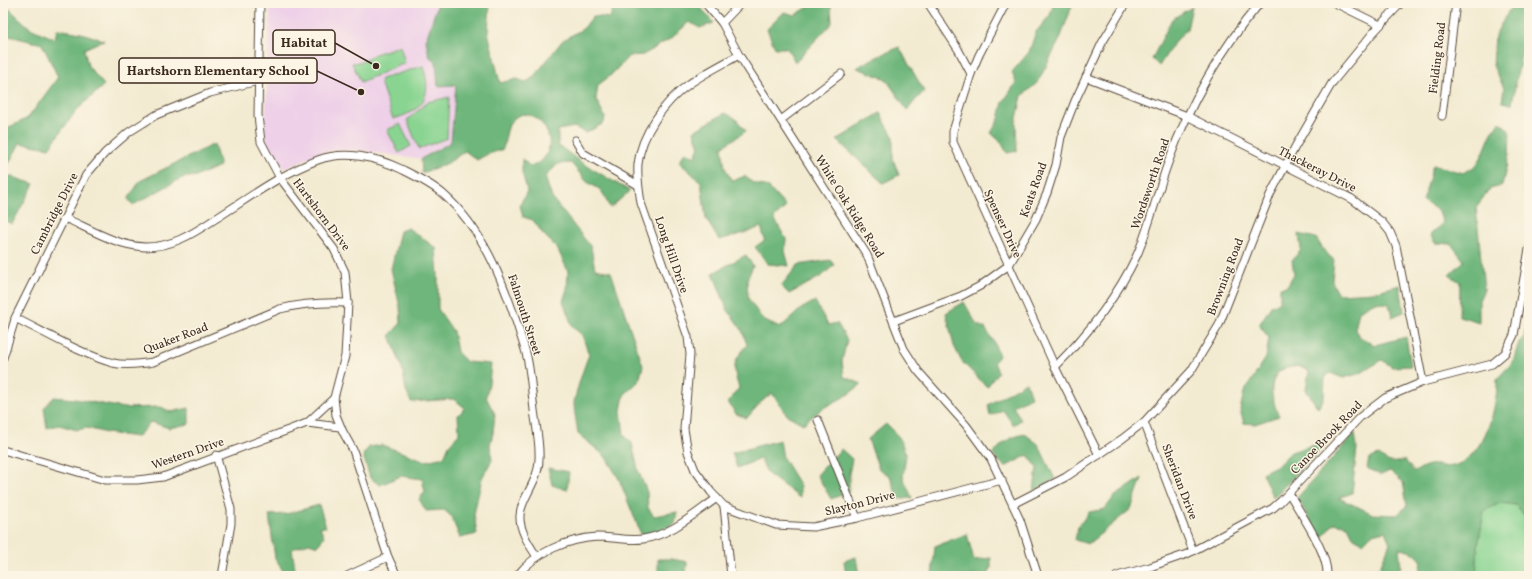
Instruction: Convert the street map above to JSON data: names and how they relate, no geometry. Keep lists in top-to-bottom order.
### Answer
{
  "streets": {
    "street": [
      "Fielding Road",
      "Thackeray Drive",
      "Wordsworth Road",
      "Keats Road",
      "White Oak Ridge Road",
      "Cambridge Drive",
      "Hartshorn Drive",
      "Spenser Drive",
      "Long Hill Drive",
      "Browning Road",
      "Falmouth Street",
      "Quaker Road",
      "Canoe Brook Road",
      "Western Drive",
      "Sheridan Drive",
      "Slayton Drive"
    ]
  },
  "crossings": [
    ["Thackeray Drive", "Wordsworth Road"],
    ["Thackeray Drive", "Keats Road"],
    ["Thackeray Drive", "Browning Road"],
    ["Thackeray Drive", "Canoe Brook Road"],
    ["Wordsworth Road", "Spenser Drive"],
    ["Keats Road", "White Oak Ridge Road"],
    ["Keats Road", "Spenser Drive"],
    ["White Oak Ridge Road", "Long Hill Drive"],
    ["White Oak Ridge Road", "Browning Road"],
    ["White Oak Ridge Road", "Slayton Drive"],
    ["Cambridge Drive", "Hartshorn Drive"],
    ["Cambridge Drive", "Falmouth Street"],
    ["Cambridge Drive", "Quaker Road"],
    ["Hartshorn Drive", "Falmouth Street"],
    ["Hartshorn Drive", "Quaker Road"],
    ["Hartshorn Drive", "Western Drive"],
    ["Spenser Drive", "Browning Road"],
    ["Long Hill Drive", "Slayton Drive"],
    ["Browning Road", "Sheridan Drive"],
    ["Canoe Brook Road", "Sheridan Drive"]
  ],
  "places": ["Habitat", "Hartshorn Elementary School"]
}
